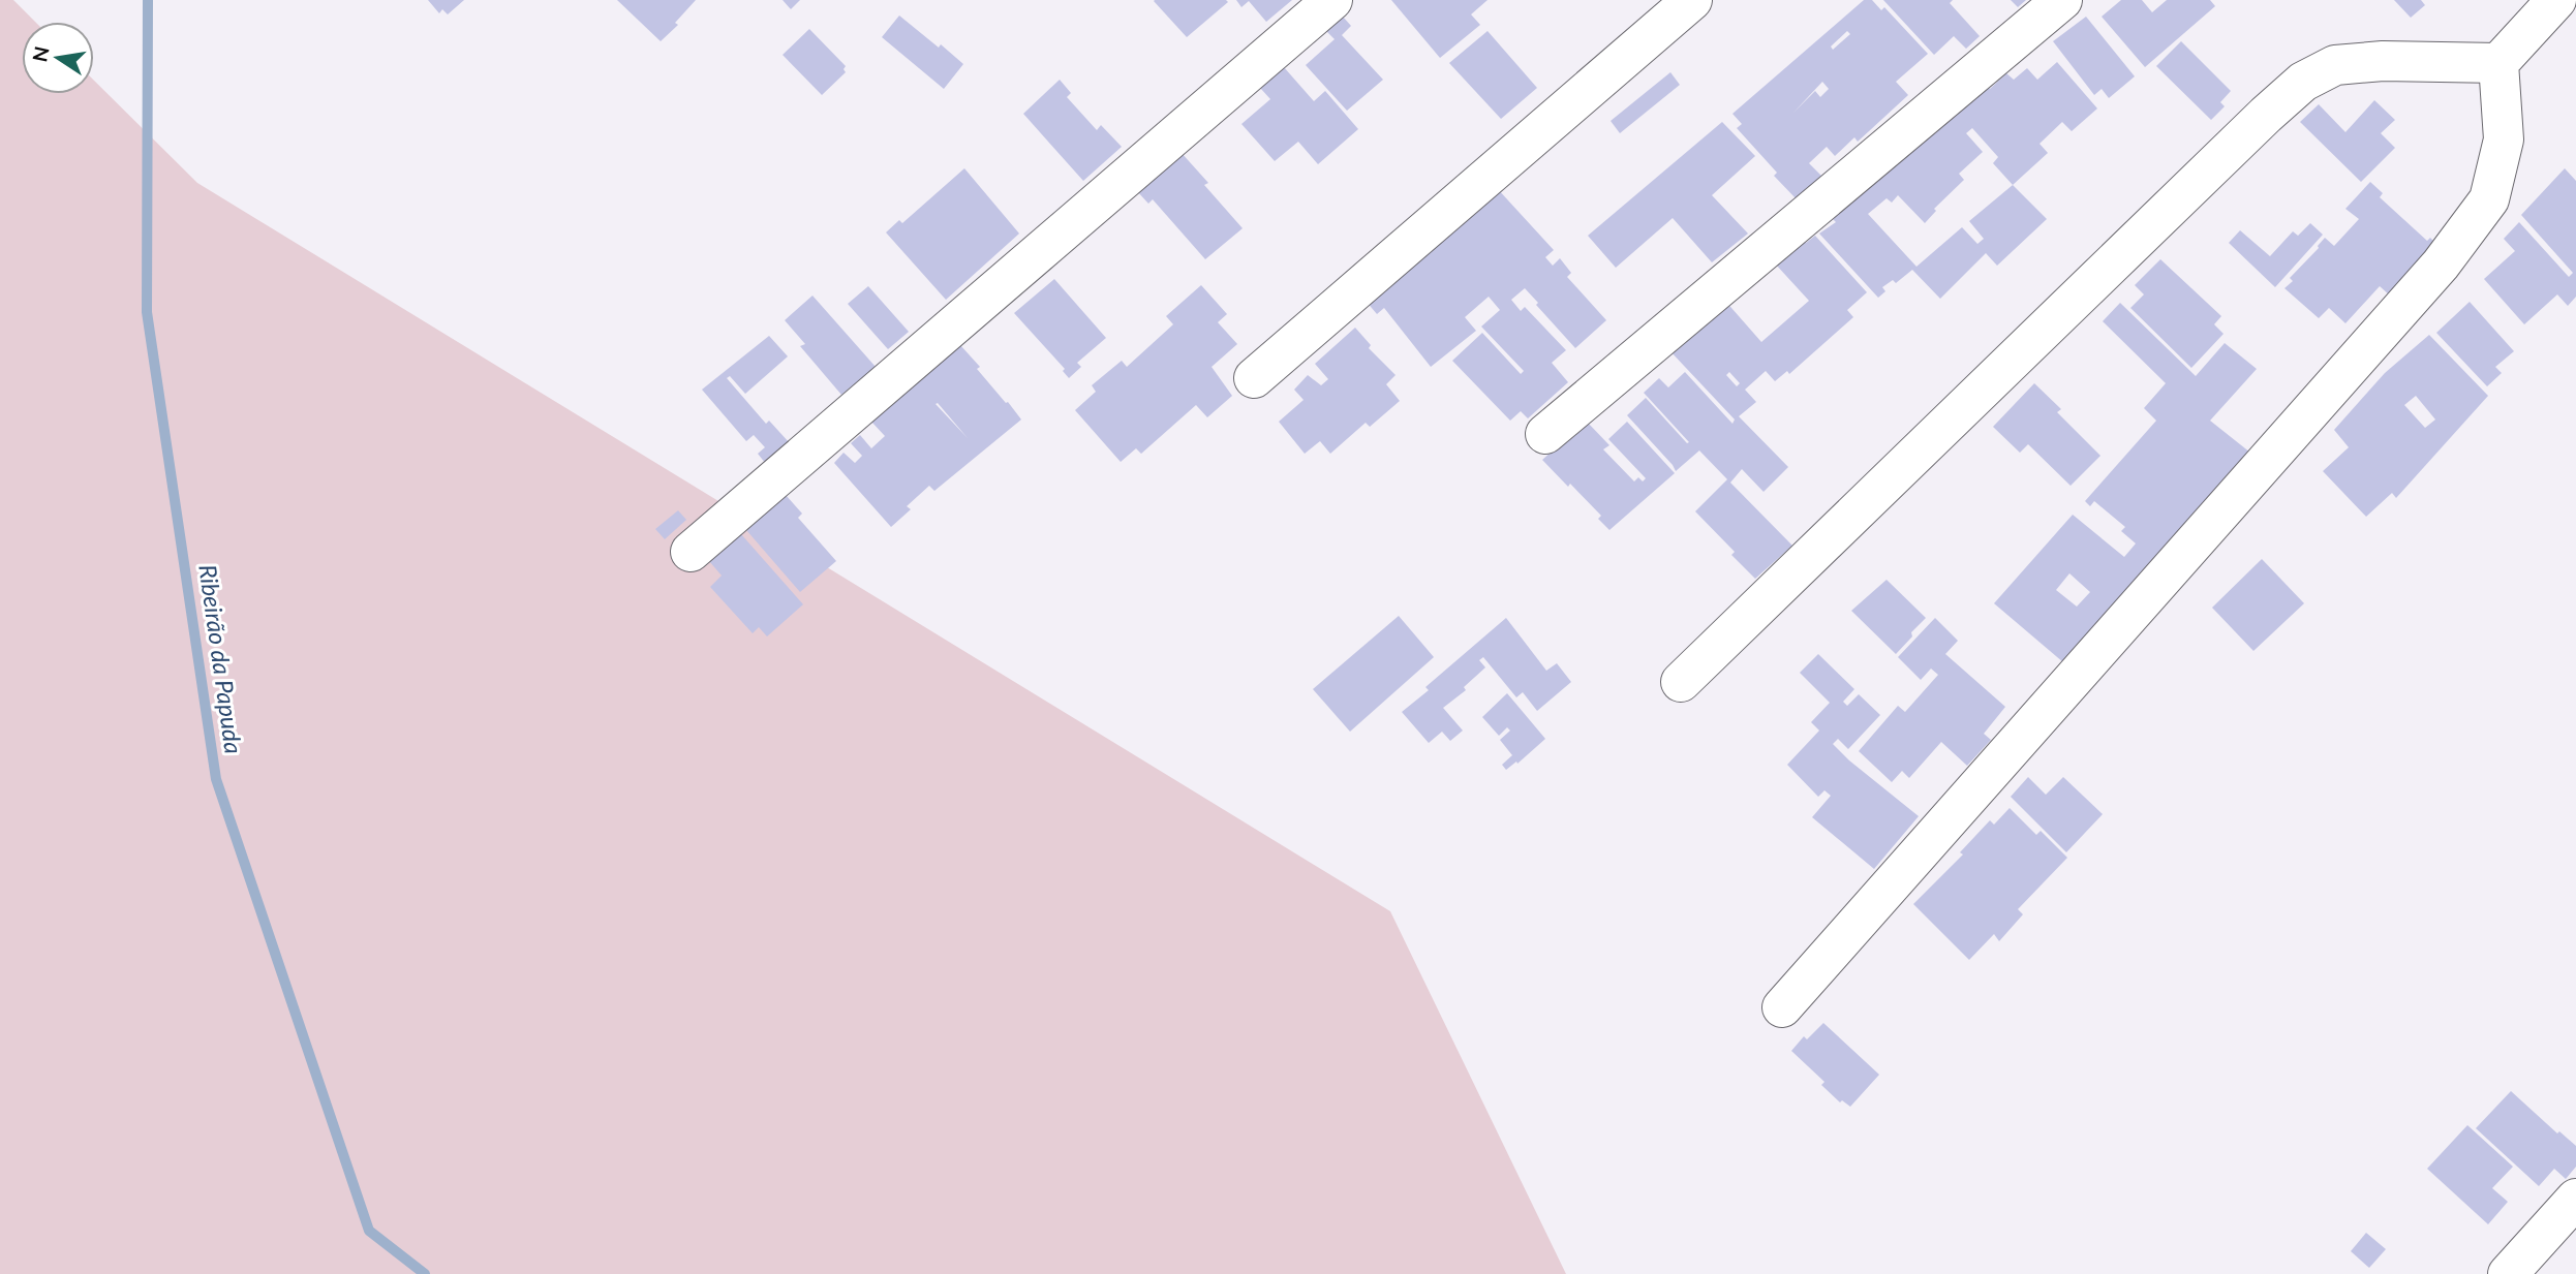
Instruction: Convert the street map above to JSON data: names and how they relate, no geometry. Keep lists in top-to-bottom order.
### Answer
{
  "water": ["Ribeirão da Papuda"],
  "north": "left"
}
